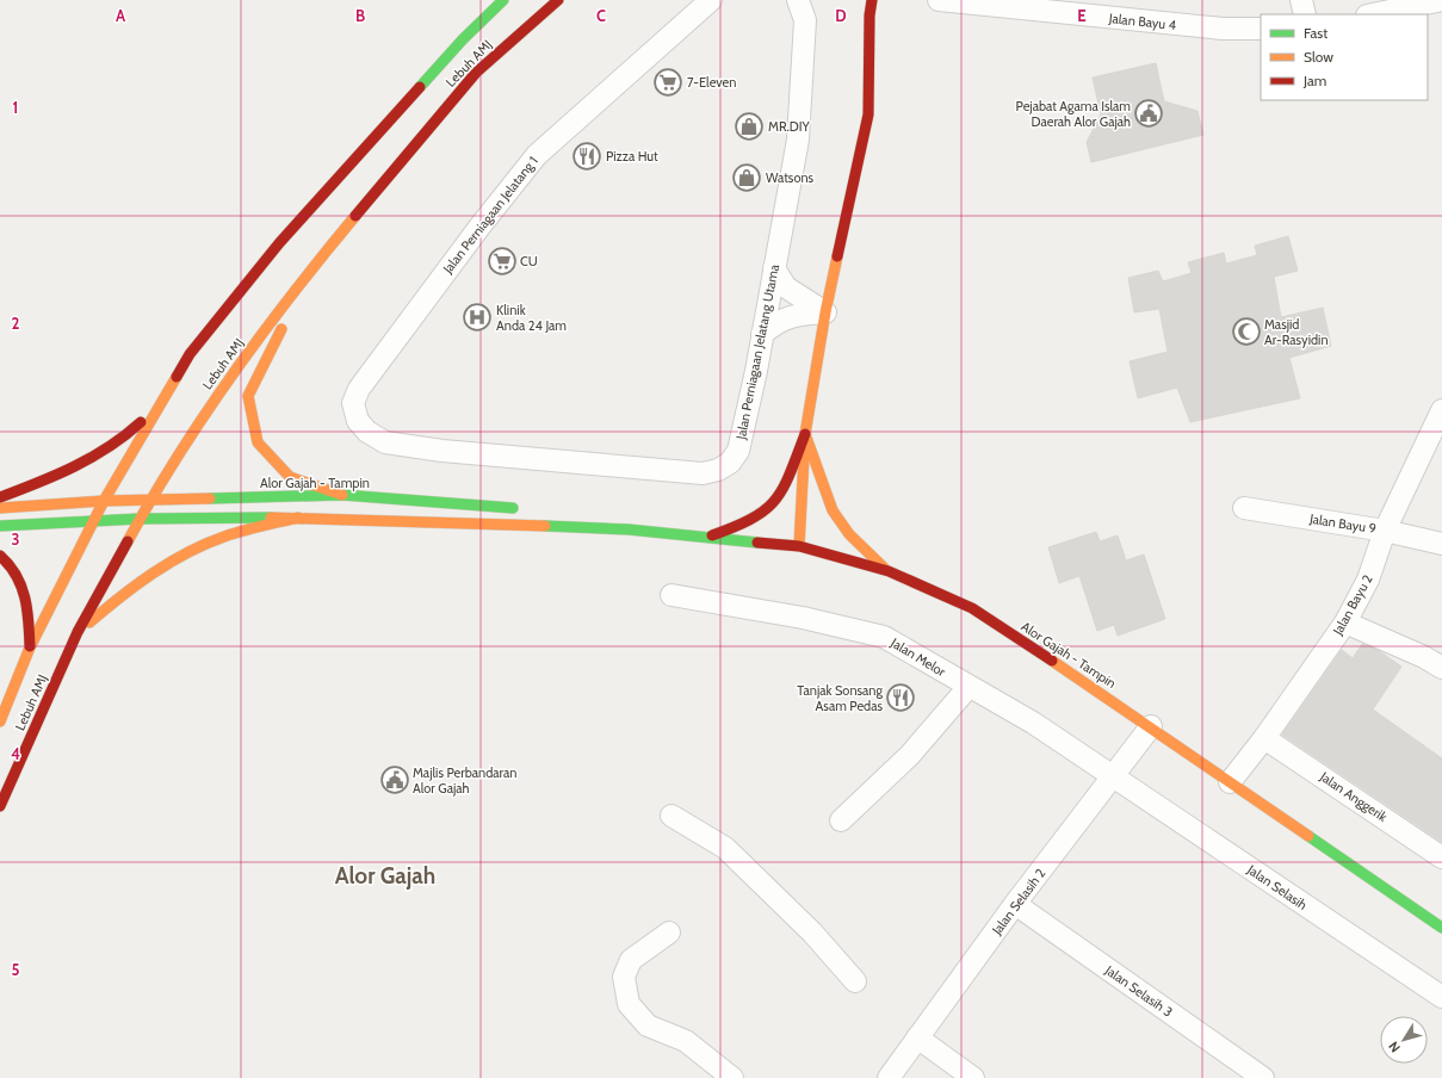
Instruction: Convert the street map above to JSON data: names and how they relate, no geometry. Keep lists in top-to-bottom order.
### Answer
{
  "streets": {
    "main road": ["Lebuh AMJ", "Alor Gajah - Tampin"],
    "street": [
      "Jalan Bayu 4",
      "Jalan Perniagaan Jelatang 1",
      "Jalan Perniagaan Jelatang Utama",
      "Jalan Bayu 9",
      "Jalan Bayu 2",
      "Jalan Melor",
      "Jalan Anggerik",
      "Jalan Selasih",
      "Jalan Selasih 2",
      "Jalan Selasih 3"
    ]
  },
  "crossings": [
    ["Lebuh AMJ", "Alor Gajah - Tampin"],
    ["Jalan Perniagaan Jelatang 1", "Jalan Perniagaan Jelatang Utama"],
    ["Alor Gajah - Tampin", "Jalan Bayu 2"],
    ["Alor Gajah - Tampin", "Jalan Selasih 2"],
    ["Jalan Bayu 9", "Jalan Bayu 2"],
    ["Jalan Bayu 2", "Jalan Anggerik"],
    ["Jalan Melor", "Jalan Selasih"],
    ["Jalan Melor", "Jalan Selasih 2"],
    ["Jalan Selasih", "Jalan Selasih 2"],
    ["Jalan Selasih 2", "Jalan Selasih 3"]
  ],
  "districts": ["Alor Gajah"],
  "places": {
    "supermarket": ["7-Eleven", "CU"],
    "public building": ["Pejabat Agama Islam Daerah Alor Gajah", "Majlis Perbandaran Alor Gajah"],
    "shop": ["MR.DIY", "Watsons"],
    "restaurant": ["Pizza Hut", "Tanjak Sonsang Asam Pedas"],
    "hospital": ["Klinik Anda 24 Jam"],
    "mosque": ["Masjid Ar-Rasyidin"]
  },
  "legend": ["Fast", "Slow", "Jam"],
  "north": "bottom left",
  "grid": {
    "columns": [
      "A",
      "B",
      "C",
      "D",
      "E"
    ],
    "rows": [
      "1",
      "2",
      "3",
      "4",
      "5"
    ]
  }
}
